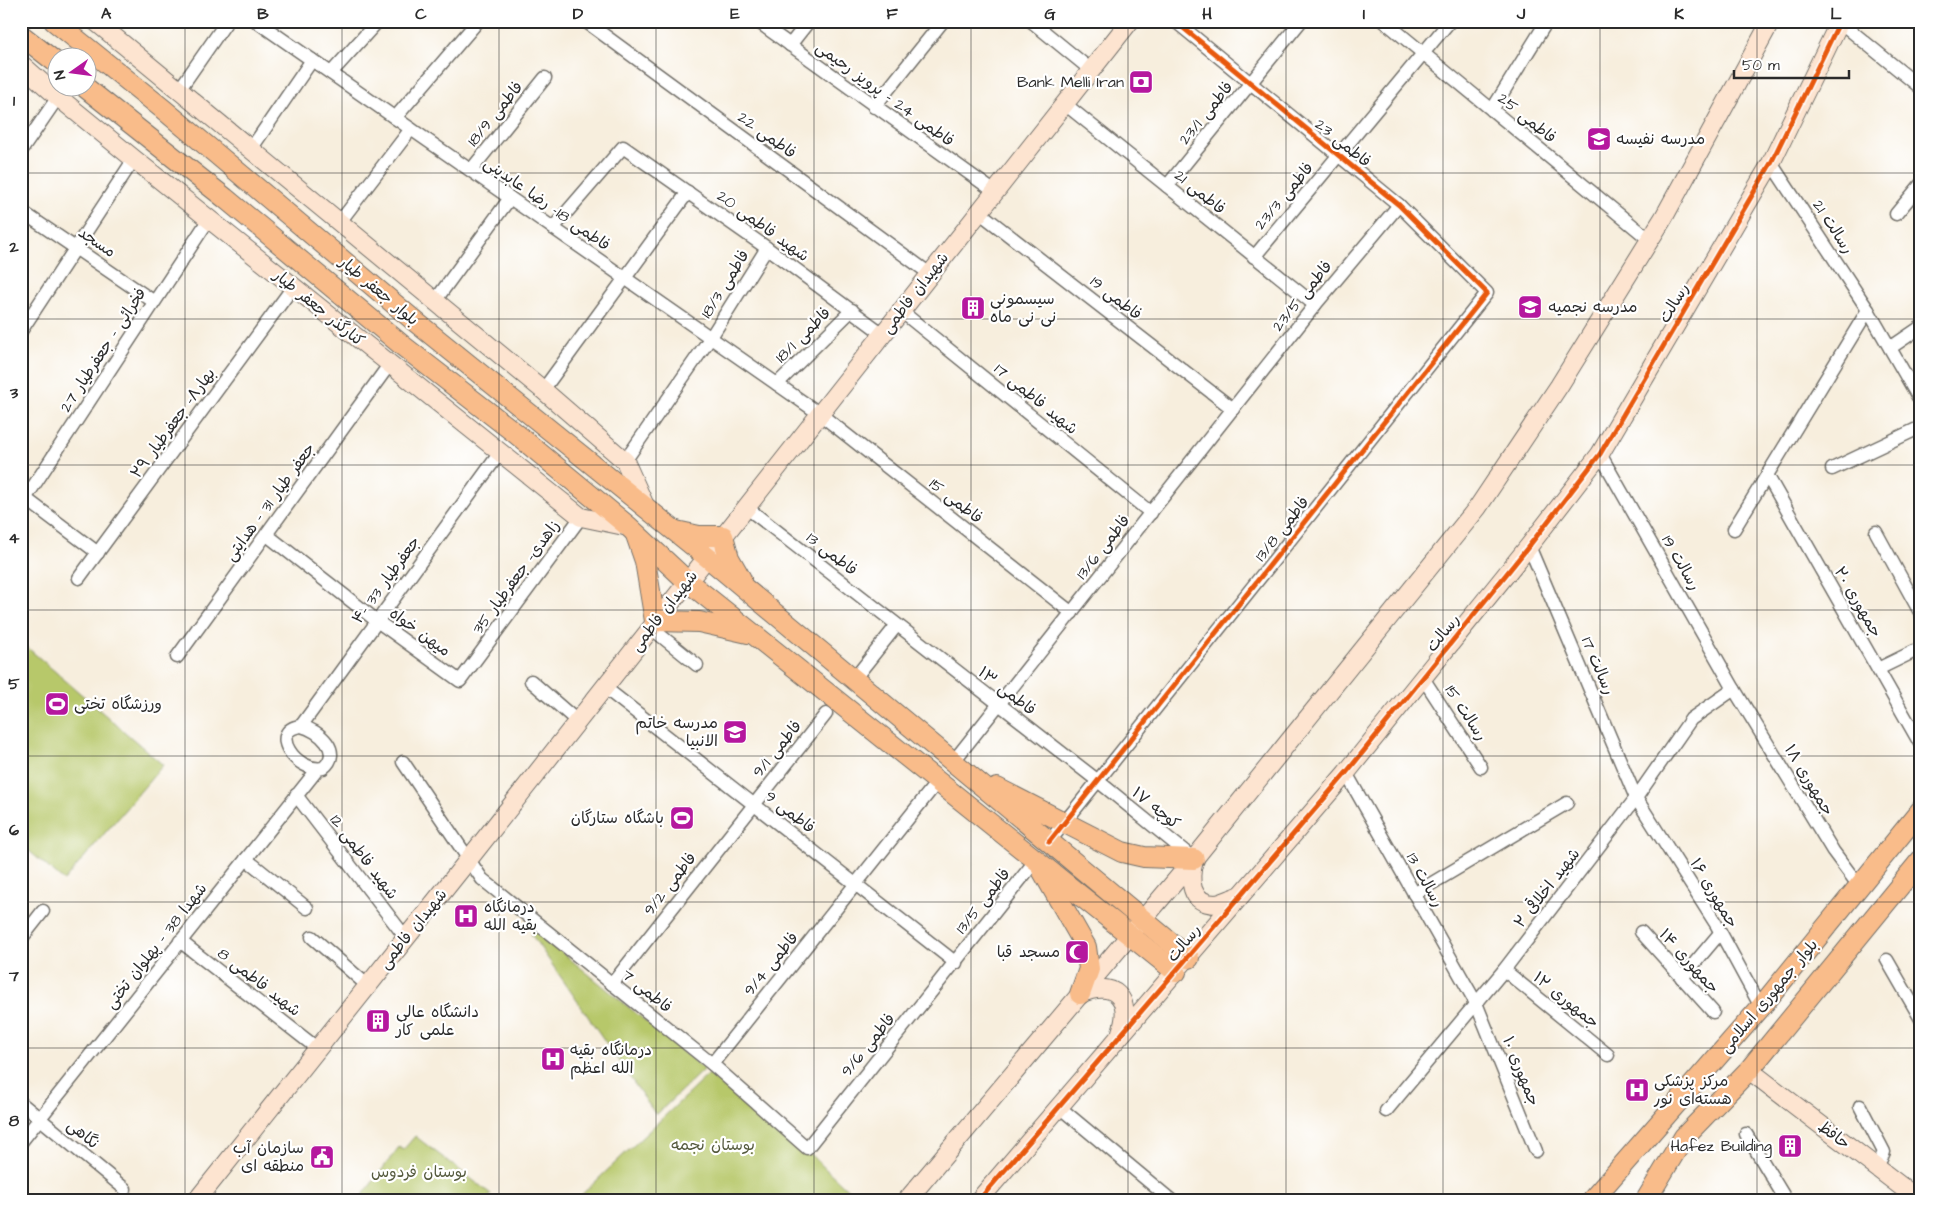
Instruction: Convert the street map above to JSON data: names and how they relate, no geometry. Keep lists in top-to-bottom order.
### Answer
{
  "streets": {
    "main road": ["بلوار جعفر طیار", "بلوار جمهوری اسلامی"],
    "street": [
      "فاطمی 24 - پرویز رحیمی",
      "فاطمی 23/1",
      "فاطمی 18/9",
      "فاطمی 25",
      "فاطمی 22",
      "فاطمی 23",
      "فاطمی 21",
      "فاطمی 23/3",
      "فاطمی 18- رضا عابدینی",
      "شهید فاطمی 20",
      "رسالت 21",
      "مسجد",
      "فاطمی 18/3",
      "شهیدان فاطمی",
      "فاطمی 23/5",
      "فاطمی 19",
      "رسالت",
      "کنارگذر جعفر طیار",
      "فاطمی 18/1",
      "فخرائی - جعفرطیار 27",
      "شهید فاطمی 17",
      "بهار۸- جعفرطیار ۲۹",
      "فاطمی 15",
      "جعفر طیار 31 - هدایتی",
      "فاطمی 13/8",
      "فاطمی 13/6",
      "فاطمی 13",
      "رسالت 19",
      "زاهدی- جعفرطیار 35",
      "۴- جعفرطیار 33",
      "جمهوری ۲۰",
      "میهن خواه",
      "رسالت 17",
      "فاطمی ۱۳",
      "رسالت 15",
      "فاطمی 9/1",
      "جمهوری ۱۸",
      "کوچه ۱۷",
      "فاطمی 9",
      "شهید فاطمی 12",
      "رسالت 13",
      "فاطمی 9/2",
      "شهید اخلاقی ۲",
      "جمهوری ۱۶",
      "فاطمی 13/5",
      "شهدا 38 - پهلوان تختی",
      "جمهوری ۱۴",
      "فاطمی 9/4",
      "شهید فاطمی 8",
      "فاطمی 7",
      "جمهوری ۱۲",
      "فاطمی 9/6",
      "جمهوری ۱۰",
      "نگاهی",
      "حافظ"
    ]
  },
  "crossings": [
    ["فاطمی 24 - پرویز رحیمی", "شهیدان فاطمی"],
    ["فاطمی 23/1", "فاطمی 23"],
    ["فاطمی 23/1", "فاطمی 21"],
    ["فاطمی 18/9", "فاطمی 18- رضا عابدینی"],
    ["فاطمی 25", "فاطمی 23/3"],
    ["فاطمی 22", "شهیدان فاطمی"],
    ["فاطمی 23", "فاطمی 23/3"],
    ["فاطمی 23", "فاطمی 23/5"],
    ["فاطمی 23", "فاطمی 13/8"],
    ["فاطمی 21", "فاطمی 23/3"],
    ["فاطمی 21", "شهیدان فاطمی"],
    ["فاطمی 21", "فاطمی 23/5"],
    ["فاطمی 18- رضا عابدینی", "شهید فاطمی 20"],
    ["فاطمی 18- رضا عابدینی", "فاطمی 18/3"],
    ["فاطمی 18- رضا عابدینی", "شهیدان فاطمی"],
    ["فاطمی 18- رضا عابدینی", "فاطمی 18/1"],
    ["فاطمی 18- رضا عابدینی", "فاطمی 15"],
    ["شهید فاطمی 20", "فاطمی 18/3"],
    ["شهید فاطمی 20", "شهیدان فاطمی"],
    ["شهید فاطمی 20", "فاطمی 18/1"],
    ["رسالت 21", "رسالت"],
    ["مسجد", "فخرائی - جعفرطیار 27"],
    ["بلوار جعفر طیار", "شهیدان فاطمی"],
    ["بلوار جعفر طیار", "کنارگذر جعفر طیار"],
    ["بلوار جعفر طیار", "فاطمی 13/6"],
    ["بلوار جعفر طیار", "فاطمی 13/5"],
    ["بلوار جعفر طیار", "فاطمی 9/4"],
    ["شهیدان فاطمی", "فاطمی 19"],
    ["شهیدان فاطمی", "شهید فاطمی 17"],
    ["شهیدان فاطمی", "فاطمی 15"],
    ["شهیدان فاطمی", "فاطمی 13"],
    ["شهیدان فاطمی", "فاطمی 9"],
    ["شهیدان فاطمی", "شهید فاطمی 12"],
    ["شهیدان فاطمی", "شهید فاطمی 8"],
    ["شهیدان فاطمی", "فاطمی 7"],
    ["فاطمی 23/5", "فاطمی 19"],
    ["فاطمی 23/5", "فاطمی 13/6"],
    ["فاطمی 19", "فاطمی 13/6"],
    ["رسالت", "رسالت 19"],
    ["رسالت", "رسالت 17"],
    ["رسالت", "رسالت 15"],
    ["رسالت", "رسالت 13"],
    ["کنارگذر جعفر طیار", "فخرائی - جعفرطیار 27"],
    ["کنارگذر جعفر طیار", "بهار۸- جعفرطیار ۲۹"],
    ["کنارگذر جعفر طیار", "جعفر طیار 31 - هدایتی"],
    ["کنارگذر جعفر طیار", "زاهدی- جعفرطیار 35"],
    ["کنارگذر جعفر طیار", "۴- جعفرطیار 33"],
    ["شهید فاطمی 17", "فاطمی 13/6"],
    ["فاطمی 15", "فاطمی 13/6"],
    ["جعفر طیار 31 - هدایتی", "میهن خواه"],
    ["فاطمی 13/8", "فاطمی ۱۳"],
    ["فاطمی 13/8", "کوچه ۱۷"],
    ["فاطمی 13/6", "فاطمی ۱۳"],
    ["فاطمی 13", "فاطمی ۱۳"],
    ["رسالت 19", "جمهوری ۱۸"],
    ["رسالت 19", "شهید اخلاقی ۲"],
    ["زاهدی- جعفرطیار 35", "میهن خواه"],
    ["۴- جعفرطیار 33", "میهن خواه"],
    ["۴- جعفرطیار 33", "شهدا 38 - پهلوان تختی"],
    ["رسالت 17", "شهید اخلاقی ۲"],
    ["رسالت 17", "جمهوری ۱۶"],
    ["فاطمی ۱۳", "کوچه ۱۷"],
    ["فاطمی 9/1", "فاطمی 9"],
    ["فاطمی 9/1", "فاطمی 9/2"],
    ["جمهوری ۱۸", "شهید اخلاقی ۲"],
    ["جمهوری ۱۸", "بلوار جمهوری اسلامی"],
    ["فاطمی 9", "فاطمی 9/2"],
    ["فاطمی 9", "فاطمی 13/5"],
    ["فاطمی 9", "فاطمی 9/4"],
    ["فاطمی 9", "فاطمی 9/6"],
    ["شهید فاطمی 12", "شهدا 38 - پهلوان تختی"],
    ["رسالت 13", "شهید اخلاقی ۲"],
    ["رسالت 13", "جمهوری ۱۰"],
    ["فاطمی 9/2", "فاطمی 7"],
    ["شهید اخلاقی ۲", "جمهوری ۱۶"],
    ["شهید اخلاقی ۲", "جمهوری ۱۲"],
    ["شهید اخلاقی ۲", "جمهوری ۱۰"],
    ["جمهوری ۱۶", "بلوار جمهوری اسلامی"],
    ["فاطمی 13/5", "فاطمی 9/6"],
    ["شهدا 38 - پهلوان تختی", "شهید فاطمی 8"],
    ["شهدا 38 - پهلوان تختی", "نگاهی"],
    ["فاطمی 9/4", "فاطمی 7"],
    ["فاطمی 7", "فاطمی 9/6"],
    ["بلوار جمهوری اسلامی", "حافظ"]
  ],
  "parks": ["بوستان نجمه", "بوستان فردوس"],
  "places": {
    "bank": ["Bank Melli Iran"],
    "school or university": ["مدرسه نفیسه", "مدرسه نجمیه", "مدرسه خاتم الانبیا"],
    "building": ["سیسمونی نی نی ماه", "دانشگاه عالی علمی کار", "Hafez Building"],
    "sports": ["ورزشگاه تختی", "باشگاه ستارگان"],
    "hospital": ["درمانگاه بقیه الله", "درمانگاه بقیه الله اعظم", "مرکز پزشکی هسته‌ای نور"],
    "mosque": ["مسجد قبا"],
    "public building": ["سازمان آب منطقه ای"]
  },
  "scale_bar": "50 m",
  "north": "left",
  "grid": {
    "columns": [
      "A",
      "B",
      "C",
      "D",
      "E",
      "F",
      "G",
      "H",
      "I",
      "J",
      "K",
      "L"
    ],
    "rows": [
      "1",
      "2",
      "3",
      "4",
      "5",
      "6",
      "7",
      "8"
    ]
  }
}
